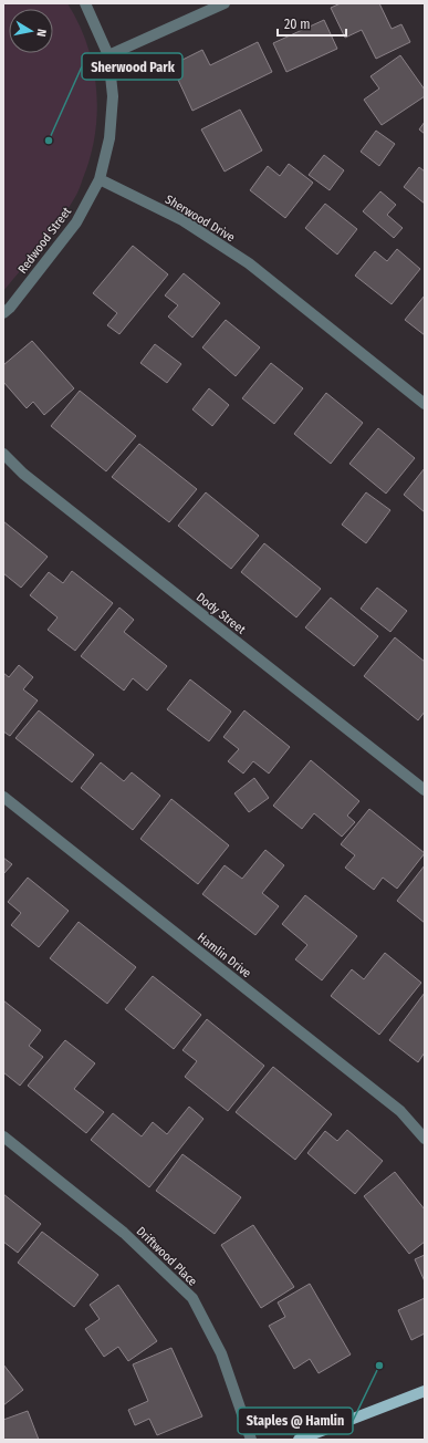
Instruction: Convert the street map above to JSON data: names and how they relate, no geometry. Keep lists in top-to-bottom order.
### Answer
{
  "streets": {
    "street": [
      "Sherwood Drive",
      "Redwood Street",
      "Dody Street",
      "Hamlin Drive",
      "Driftwood Place"
    ]
  },
  "crossings": [
    ["Sherwood Drive", "Redwood Street"]
  ],
  "places": ["Sherwood Park", "Staples @ Hamlin"],
  "scale_bar": "20 m",
  "north": "right"
}
